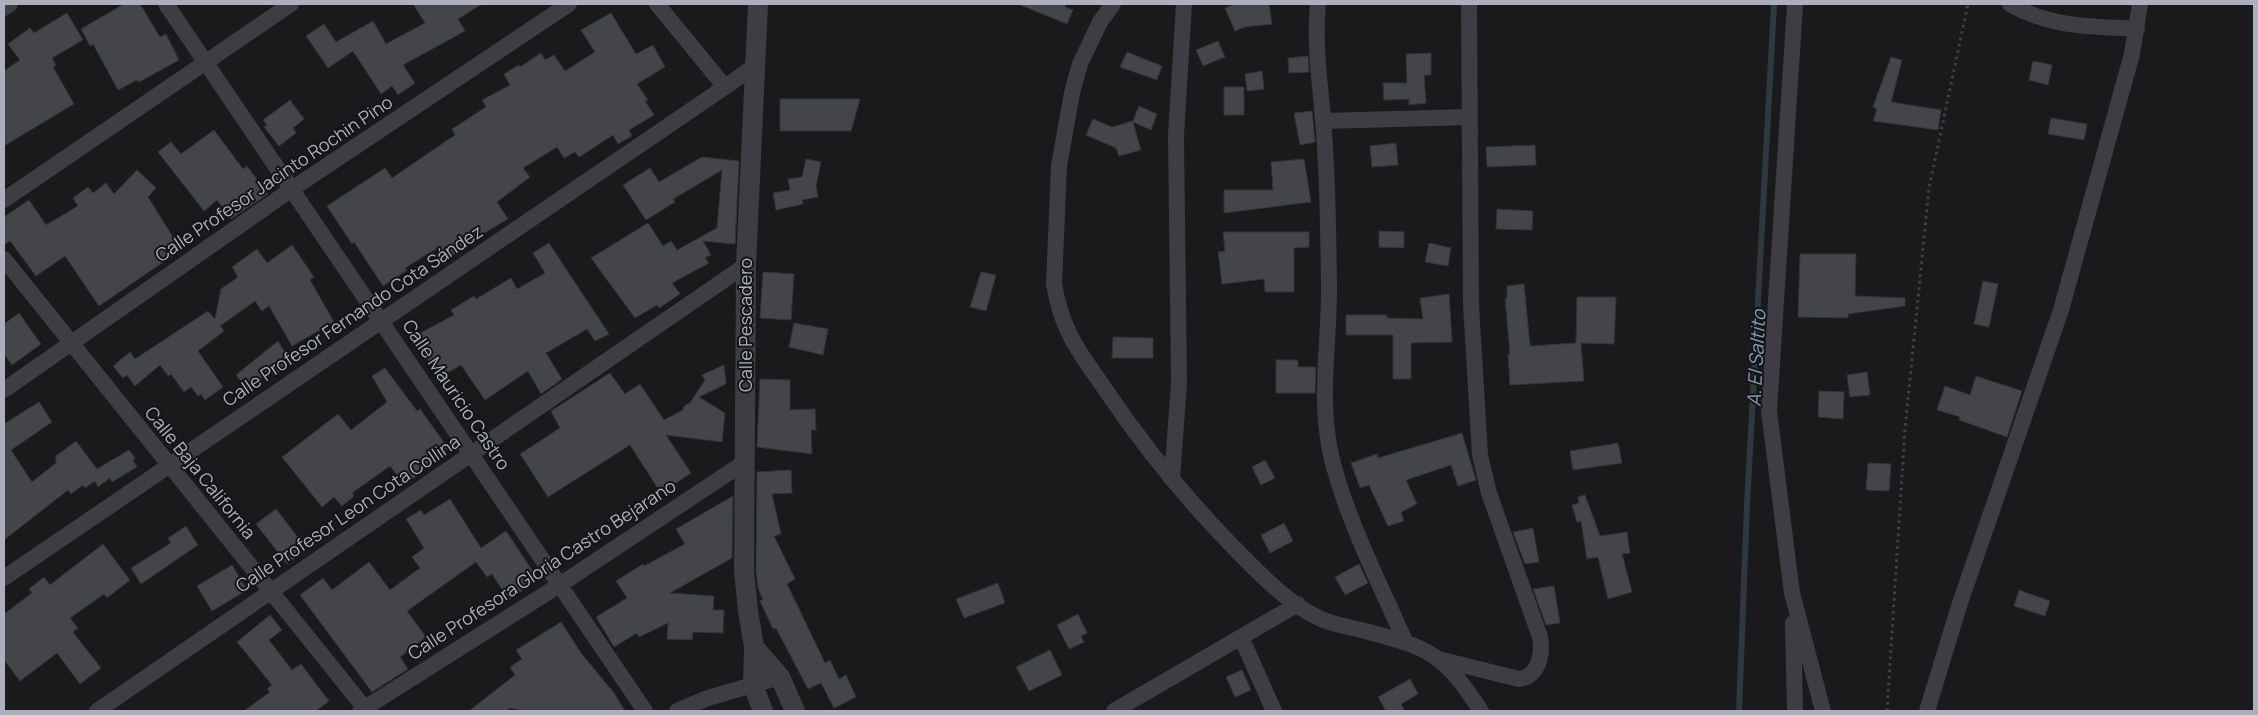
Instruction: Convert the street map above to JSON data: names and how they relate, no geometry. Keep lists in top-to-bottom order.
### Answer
{
  "streets": {
    "street": [
      "Calle Profesor Jacinto Rochin Pino",
      "Calle Profesor Fernando Cota Sández",
      "Calle Pescadero",
      "Calle Mauricio Castro",
      "Calle Baja California",
      "Calle Profesor Leon Cota Collina",
      "Calle Profesora Gloria Castro Bejarano"
    ]
  },
  "crossings": [
    ["Calle Profesor Jacinto Rochin Pino", "Calle Mauricio Castro"],
    ["Calle Profesor Jacinto Rochin Pino", "Calle Baja California"],
    ["Calle Profesor Fernando Cota Sández", "Calle Pescadero"],
    ["Calle Profesor Fernando Cota Sández", "Calle Mauricio Castro"],
    ["Calle Profesor Fernando Cota Sández", "Calle Baja California"],
    ["Calle Pescadero", "Calle Profesor Leon Cota Collina"],
    ["Calle Pescadero", "Calle Profesora Gloria Castro Bejarano"],
    ["Calle Mauricio Castro", "Calle Profesor Leon Cota Collina"],
    ["Calle Mauricio Castro", "Calle Profesora Gloria Castro Bejarano"],
    ["Calle Baja California", "Calle Profesor Leon Cota Collina"],
    ["Calle Baja California", "Calle Profesora Gloria Castro Bejarano"]
  ],
  "water": ["A. El Saltito"]
}
